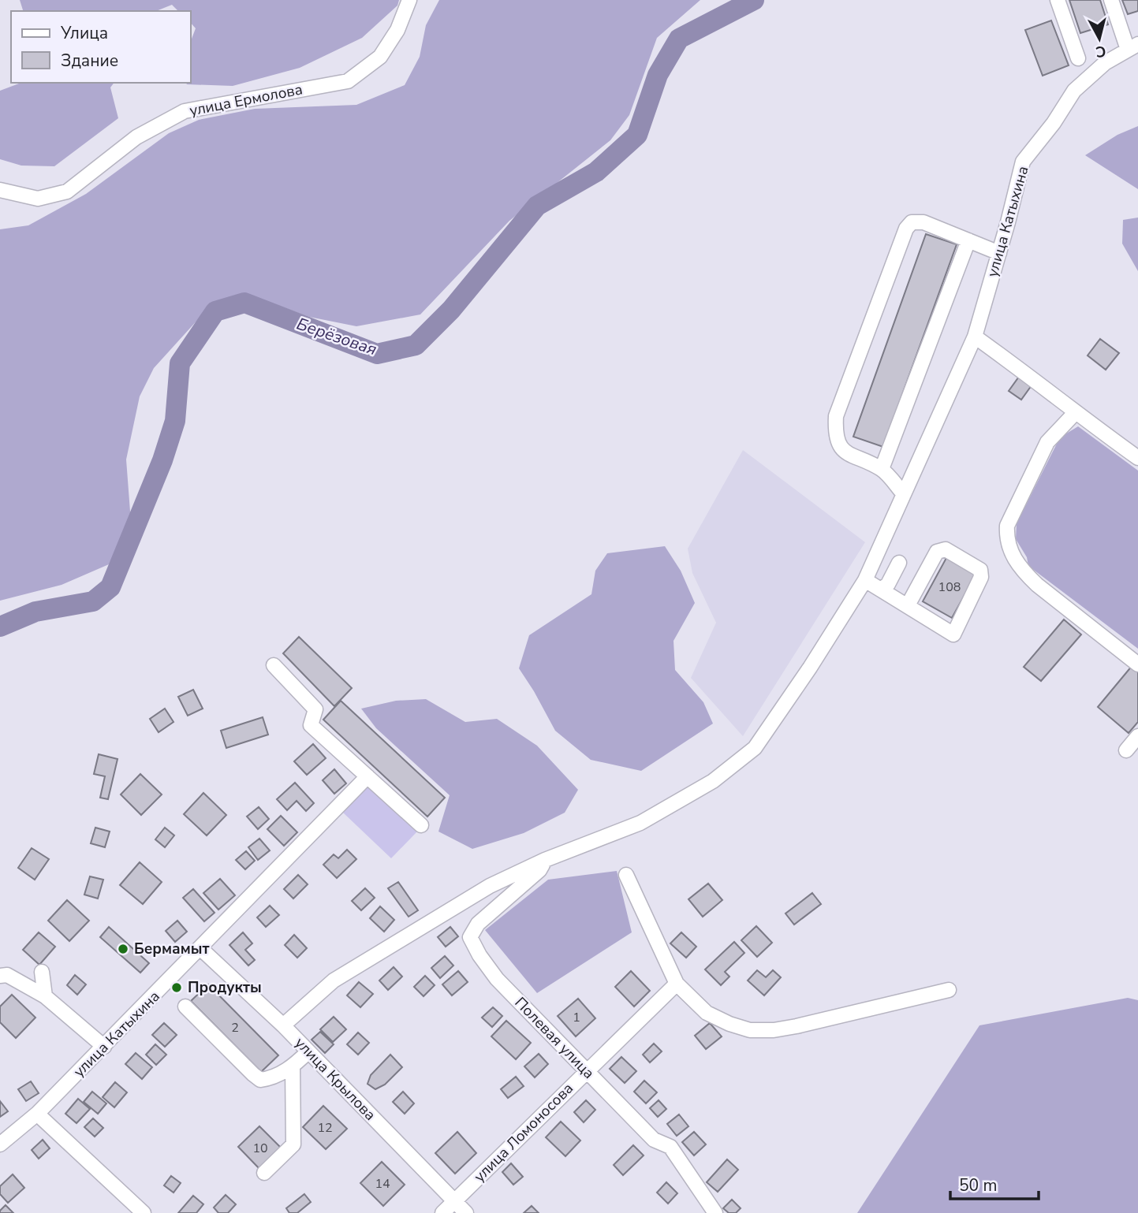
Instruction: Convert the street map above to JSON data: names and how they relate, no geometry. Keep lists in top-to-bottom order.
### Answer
{
  "streets": {
    "street": [
      "улица Ермолова",
      "улица Катыхина",
      "Полевая улица",
      "улица Крылова",
      "улица Ломоносова"
    ]
  },
  "crossings": [
    ["улица Катыхина", "Полевая улица"],
    ["улица Катыхина", "улица Крылова"],
    ["Полевая улица", "улица Ломоносова"],
    ["улица Крылова", "улица Ломоносова"]
  ],
  "water": ["Берёзовая"],
  "places": ["Бермамыт", "Продукты"],
  "house_numbers": [
    "108",
    "1",
    "2",
    "12",
    "10",
    "14"
  ],
  "legend": ["Улица", "Здание"],
  "scale_bar": "50 m",
  "north": "bottom"
}
